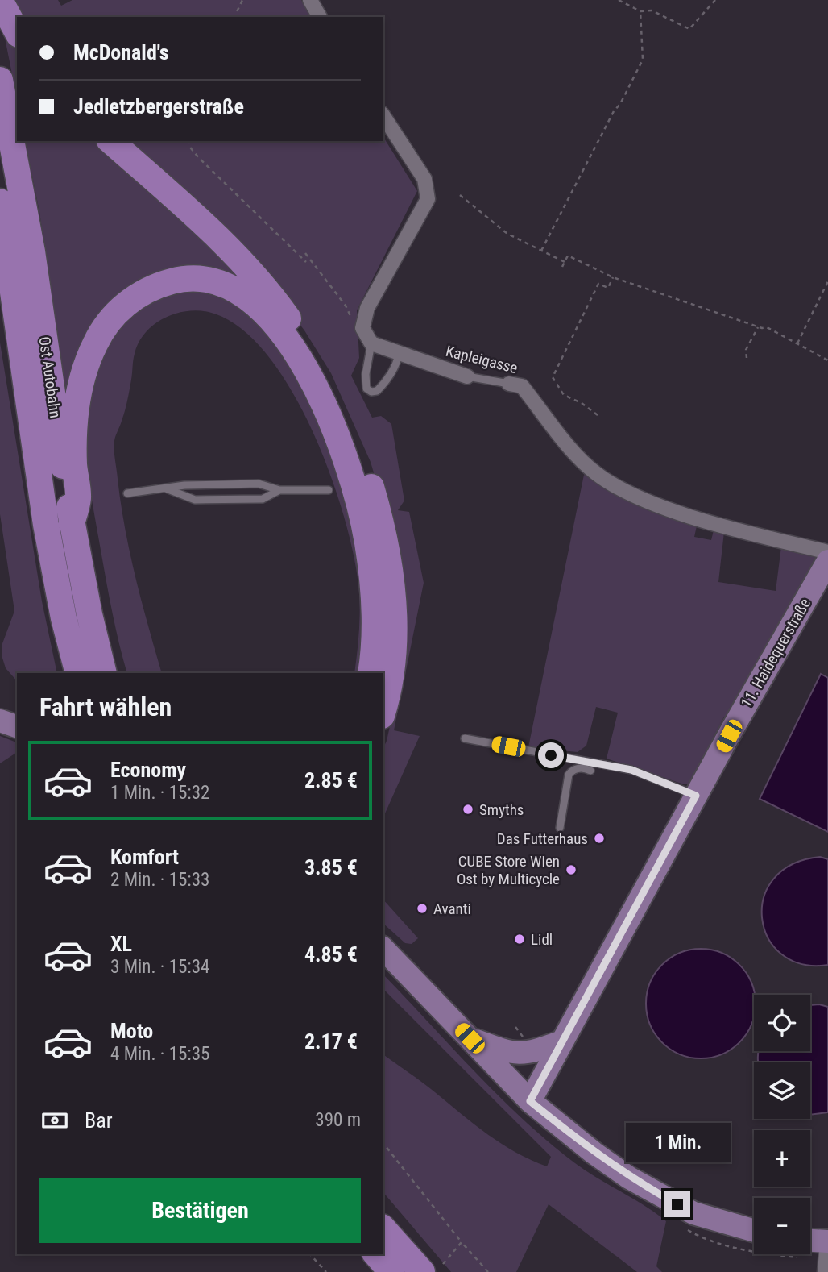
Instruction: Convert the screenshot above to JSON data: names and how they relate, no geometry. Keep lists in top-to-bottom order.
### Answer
{
  "streets": {
    "highway": ["Ost Autobahn"],
    "main road": ["11. Haidequerstraße"],
    "street": ["Kapleigasse"]
  },
  "places": [
    "Smyths",
    "Das Futterhaus",
    "CUBE Store Wien Ost by Multicycle",
    "Avanti",
    "Lidl"
  ],
  "page": {
    "banner": ["McDonald's", "Jedletzbergerstraße"],
    "heading": "Fahrt wählen",
    "list": [
      {
        "name": "Economy",
        "note": "1 Min. · 15:32",
        "value": "2.85 €"
      },
      {
        "name": "Komfort",
        "note": "2 Min. · 15:33",
        "value": "3.85 €"
      },
      {
        "name": "XL",
        "note": "3 Min. · 15:34",
        "value": "4.85 €"
      },
      {
        "name": "Moto",
        "note": "4 Min. · 15:35",
        "value": "2.17 €"
      }
    ],
    "map_buttons": ["+", "−"],
    "pay": ["Bar", "390 m"],
    "bubble": "1 Min.",
    "buttons": "Bestätigen"
  }
}
